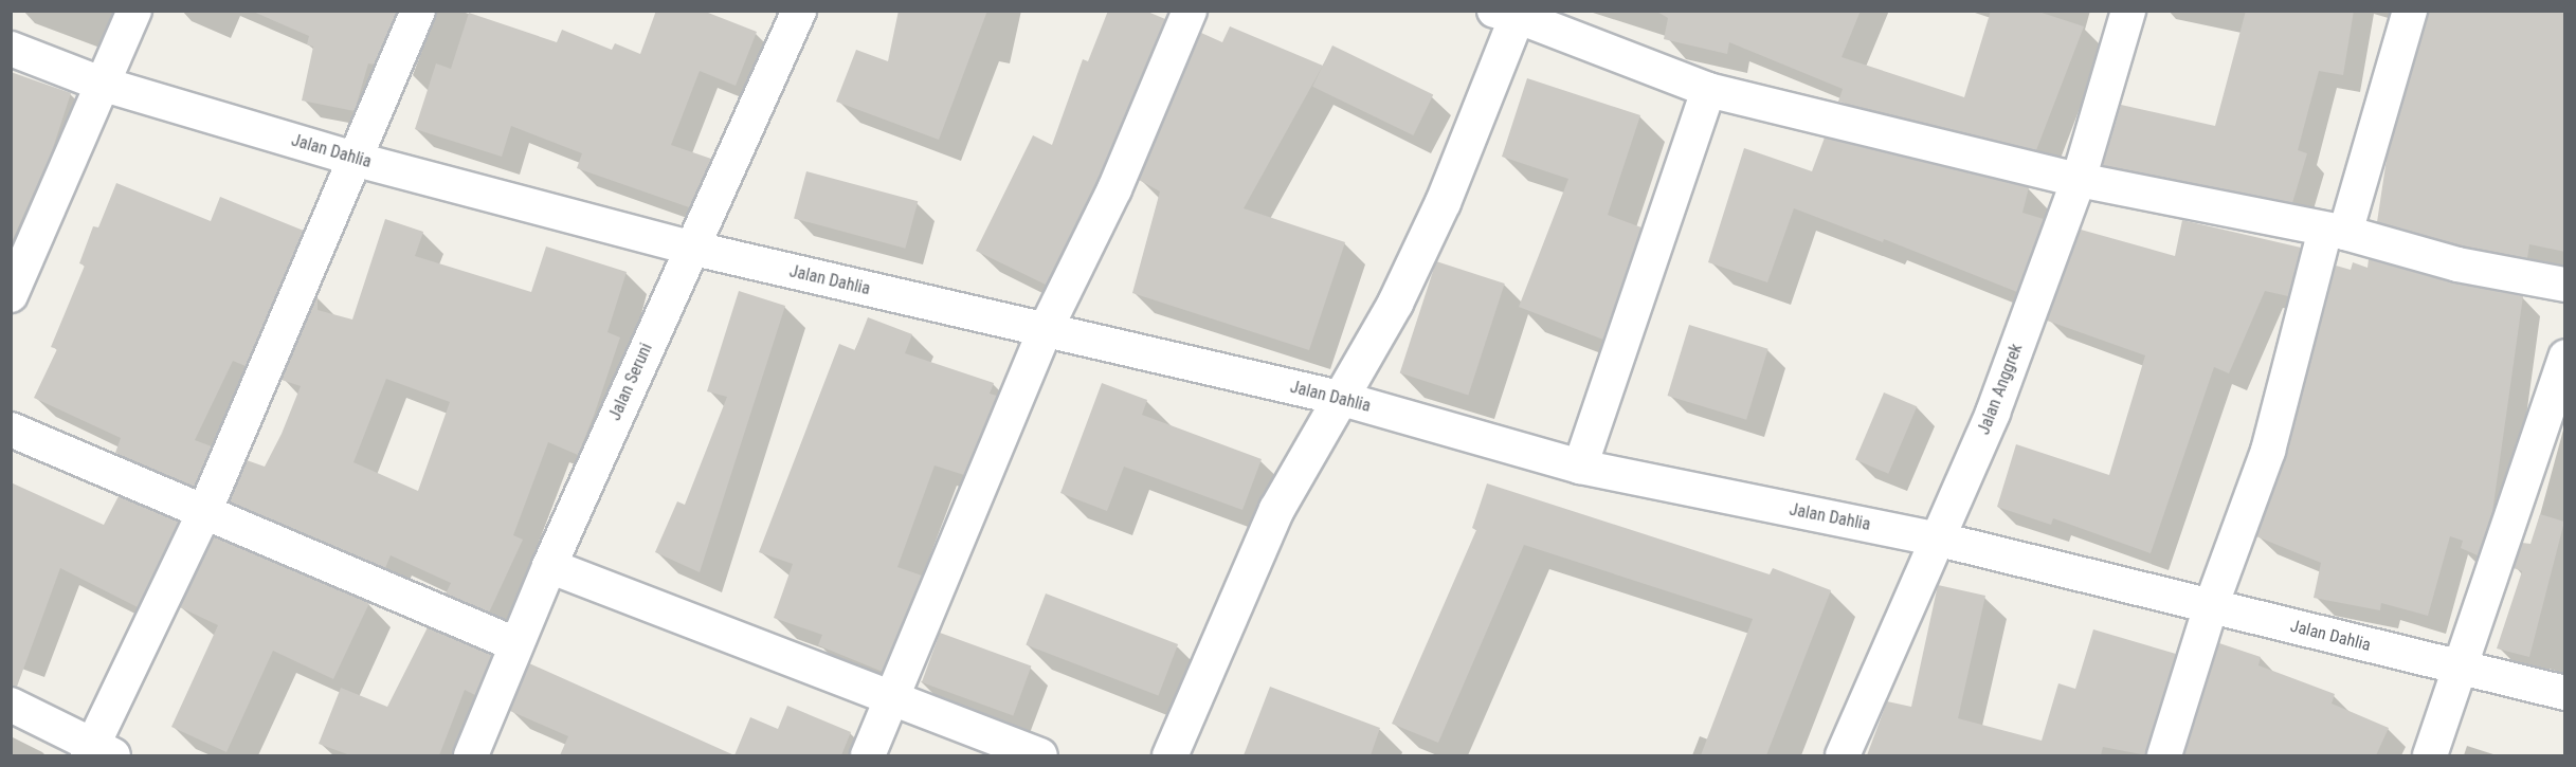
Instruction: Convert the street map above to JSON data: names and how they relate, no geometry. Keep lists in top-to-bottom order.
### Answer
{
  "streets": {
    "street": ["Jalan Dahlia", "Jalan Seruni", "Jalan Anggrek"]
  },
  "crossings": [
    ["Jalan Dahlia", "Jalan Seruni"],
    ["Jalan Dahlia", "Jalan Anggrek"]
  ]
}
